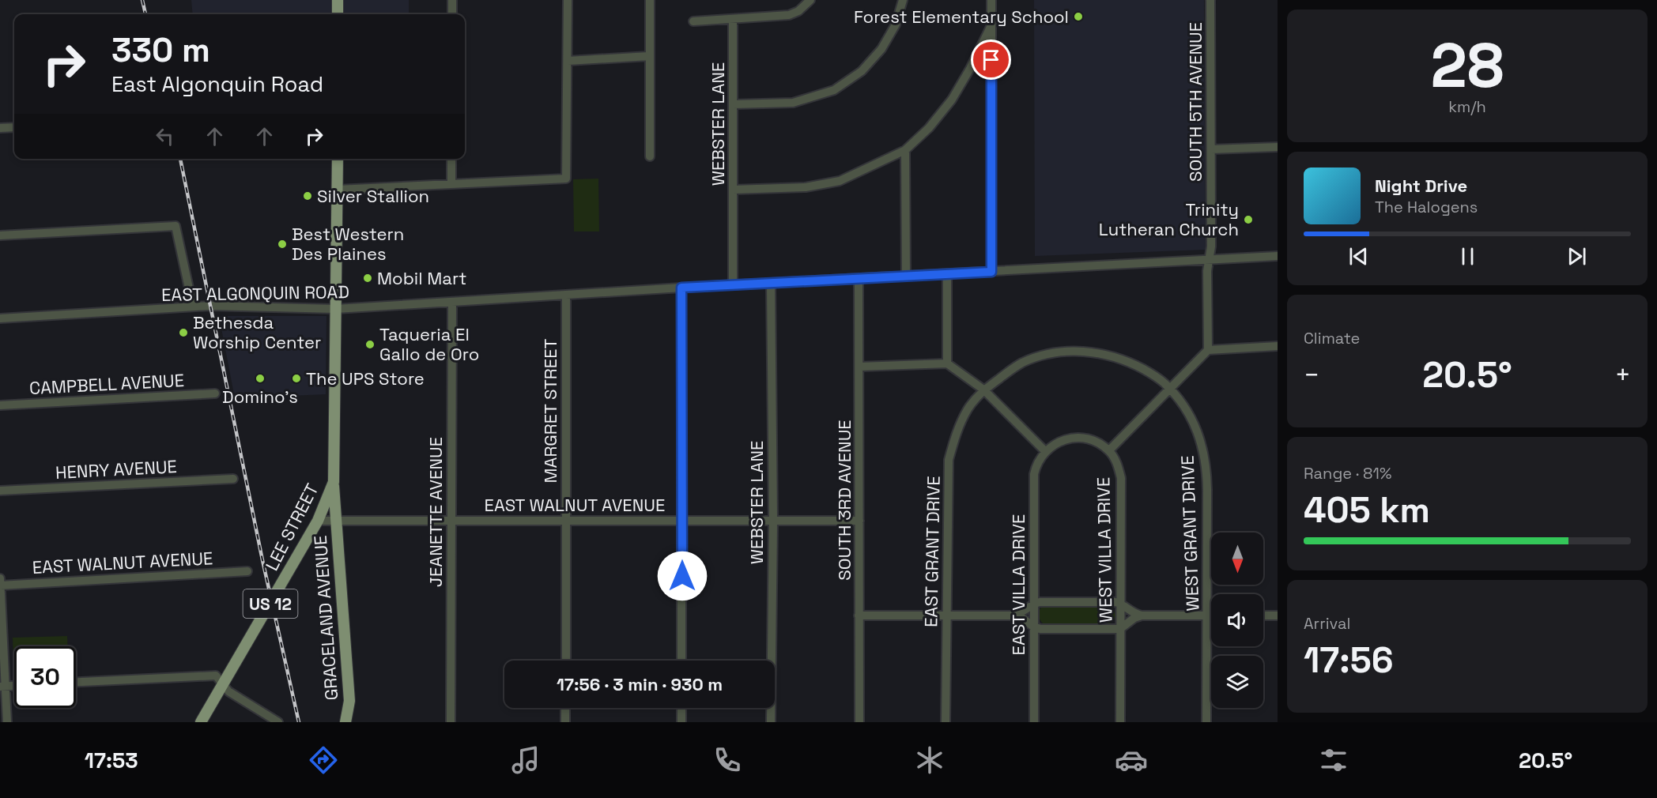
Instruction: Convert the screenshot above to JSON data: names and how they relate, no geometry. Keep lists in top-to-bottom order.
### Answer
{
  "streets": {
    "main road": ["LEE STREET", "US 12", "GRACELAND AVENUE"],
    "street": [
      "SOUTH 5TH AVENUE",
      "WEBSTER LANE",
      "EAST ALGONQUIN ROAD",
      "CAMPBELL AVENUE",
      "MARGRET STREET",
      "HENRY AVENUE",
      "SOUTH 3RD AVENUE",
      "EAST WALNUT AVENUE",
      "JEANETTE AVENUE",
      "WEST GRANT DRIVE",
      "WEST VILLA DRIVE",
      "EAST GRANT DRIVE",
      "EAST VILLA DRIVE"
    ]
  },
  "crossings": [
    ["SOUTH 5TH AVENUE", "EAST ALGONQUIN ROAD"],
    ["WEBSTER LANE", "EAST ALGONQUIN ROAD"],
    ["WEBSTER LANE", "EAST WALNUT AVENUE"],
    ["EAST ALGONQUIN ROAD", "MARGRET STREET"],
    ["EAST ALGONQUIN ROAD", "SOUTH 3RD AVENUE"],
    ["EAST ALGONQUIN ROAD", "JEANETTE AVENUE"],
    ["EAST ALGONQUIN ROAD", "LEE STREET"],
    ["MARGRET STREET", "EAST WALNUT AVENUE"],
    ["SOUTH 3RD AVENUE", "EAST WALNUT AVENUE"],
    ["EAST WALNUT AVENUE", "JEANETTE AVENUE"],
    ["EAST WALNUT AVENUE", "LEE STREET"],
    ["EAST WALNUT AVENUE", "GRACELAND AVENUE"],
    ["LEE STREET", "GRACELAND AVENUE"],
    ["WEST GRANT DRIVE", "EAST GRANT DRIVE"],
    ["WEST VILLA DRIVE", "EAST VILLA DRIVE"]
  ],
  "places": [
    "Forest Elementary School",
    "Silver Stallion",
    "Trinity Lutheran Church",
    "Best Western Des Plaines",
    "Mobil Mart",
    "Bethesda Worship Center",
    "Taqueria El Gallo de Oro",
    "Domino's",
    "The UPS Store"
  ],
  "north": "bottom",
  "page": {
    "tile": [
      ["28", "km/h"],
      "Climate",
      ["Range · 81%", "405 km"],
      ["Arrival", "17:56"]
    ],
    "turn": ["330 m", "East Algonquin Road"],
    "song": ["Night Drive", "The Halogens"],
    "heat": ["−", "20.5°", "+"],
    "limit": "30",
    "trip": "17:56 · 3 min · 930 m",
    "tabs": ["17:53", "20.5°"]
  }
}
